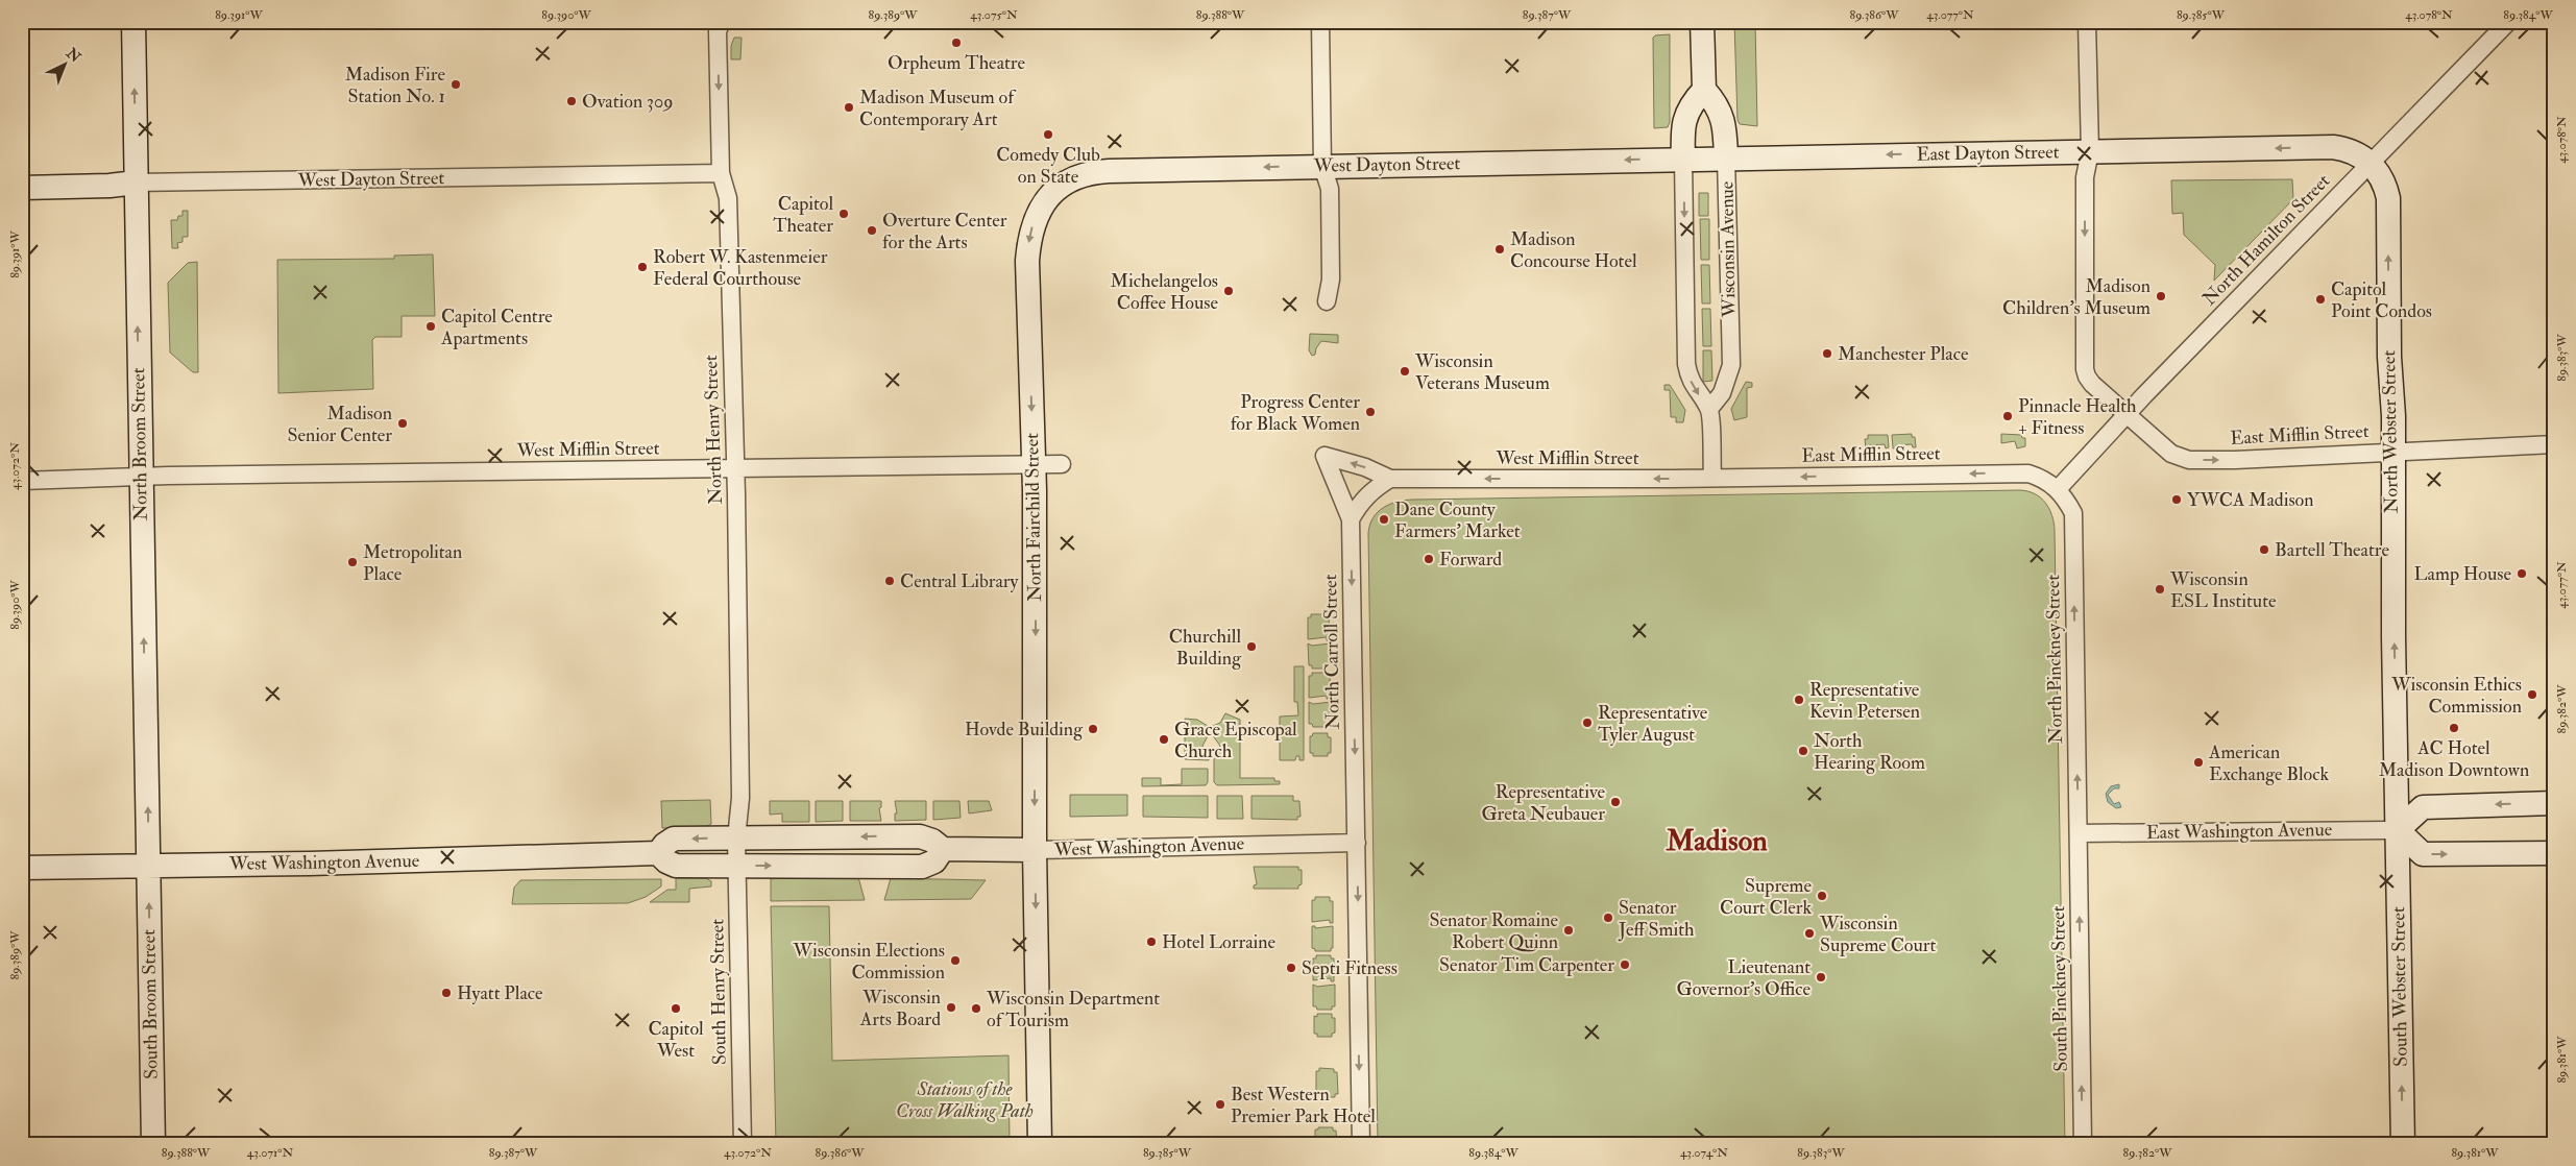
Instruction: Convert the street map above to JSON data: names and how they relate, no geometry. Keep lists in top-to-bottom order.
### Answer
{
  "streets": {
    "street": [
      "East Dayton Street",
      "West Dayton Street",
      "North Hamilton Street",
      "Wisconsin Avenue",
      "North Henry Street",
      "North Webster Street",
      "East Mifflin Street",
      "North Broom Street",
      "West Mifflin Street",
      "North Fairchild Street",
      "North Carroll Street",
      "North Pinckney Street",
      "East Washington Avenue",
      "West Washington Avenue",
      "South Webster Street",
      "South Pinckney Street",
      "South Henry Street",
      "South Broom Street"
    ]
  },
  "crossings": [
    ["East Dayton Street", "West Dayton Street"],
    ["East Dayton Street", "North Hamilton Street"],
    ["East Dayton Street", "Wisconsin Avenue"],
    ["East Dayton Street", "North Webster Street"],
    ["West Dayton Street", "Wisconsin Avenue"],
    ["West Dayton Street", "North Henry Street"],
    ["West Dayton Street", "North Broom Street"],
    ["West Dayton Street", "North Fairchild Street"],
    ["North Hamilton Street", "North Webster Street"],
    ["North Hamilton Street", "East Mifflin Street"],
    ["North Hamilton Street", "North Pinckney Street"],
    ["North Henry Street", "West Mifflin Street"],
    ["North Henry Street", "West Washington Avenue"],
    ["North Henry Street", "South Henry Street"],
    ["North Webster Street", "East Mifflin Street"],
    ["North Webster Street", "East Washington Avenue"],
    ["North Webster Street", "South Webster Street"],
    ["East Mifflin Street", "West Mifflin Street"],
    ["East Mifflin Street", "North Pinckney Street"],
    ["North Broom Street", "West Mifflin Street"],
    ["North Broom Street", "West Washington Avenue"],
    ["North Broom Street", "South Broom Street"],
    ["West Mifflin Street", "North Fairchild Street"],
    ["North Fairchild Street", "West Washington Avenue"],
    ["North Carroll Street", "West Washington Avenue"],
    ["North Pinckney Street", "East Washington Avenue"],
    ["North Pinckney Street", "South Pinckney Street"],
    ["East Washington Avenue", "South Webster Street"],
    ["East Washington Avenue", "South Pinckney Street"],
    ["West Washington Avenue", "South Henry Street"],
    ["West Washington Avenue", "South Broom Street"]
  ],
  "one_way": [
    "East Dayton Street",
    "West Dayton Street",
    "North Webster Street",
    "North Broom Street",
    "North Fairchild Street",
    "North Carroll Street",
    "North Pinckney Street",
    "South Webster Street",
    "South Pinckney Street",
    "South Broom Street"
  ],
  "districts": ["Madison"],
  "parks": ["Stations of the Cross Walking Path"],
  "places": [
    "Orpheum Theatre",
    "Madison Fire Station No. 1",
    "Ovation 309",
    "Madison Museum of Contemporary Art",
    "Comedy Club on State",
    "Capitol Theater",
    "Overture Center for the Arts",
    "Madison Concourse Hotel",
    "Robert W. Kastenmeier Federal Courthouse",
    "Michelangelos Coffee House",
    "Madison Children's Museum",
    "Capitol Point Condos",
    "Capitol Centre Apartments",
    "Manchester Place",
    "Wisconsin Veterans Museum",
    "Progress Center for Black Women",
    "Pinnacle Health + Fitness",
    "Madison Senior Center",
    "YWCA Madison",
    "Dane County Farmers' Market",
    "Bartell Theatre",
    "Forward",
    "Metropolitan Place",
    "Lamp House",
    "Central Library",
    "Wisconsin ESL Institute",
    "Churchill Building",
    "Wisconsin Ethics Commission",
    "Representative Kevin Petersen",
    "Representative Tyler August",
    "AC Hotel Madison Downtown",
    "Hovde Building",
    "Grace Episcopal Church",
    "North Hearing Room",
    "American Exchange Block",
    "Representative Greta Neubauer",
    "Supreme Court Clerk",
    "Senator Jeff Smith",
    "Senator Romaine Robert Quinn",
    "Wisconsin Supreme Court",
    "Hotel Lorraine",
    "Wisconsin Elections Commission",
    "Senator Tim Carpenter",
    "Septi Fitness",
    "Lieutenant Governor's Office",
    "Hyatt Place",
    "Wisconsin Arts Board",
    "Capitol West",
    "Wisconsin Department of Tourism",
    "Best Western Premier Park Hotel"
  ],
  "north": "top right",
  "coordinates": [
    "89.391°W",
    "89.390°W",
    "89.389°W",
    "43.075°N",
    "89.388°W",
    "89.387°W",
    "89.386°W",
    "43.077°N",
    "89.385°W",
    "43.078°N",
    "89.384°W",
    "89.383°W",
    "43.072°N",
    "89.382°W",
    "89.381°W",
    "43.071°N",
    "43.074°N"
  ]
}
